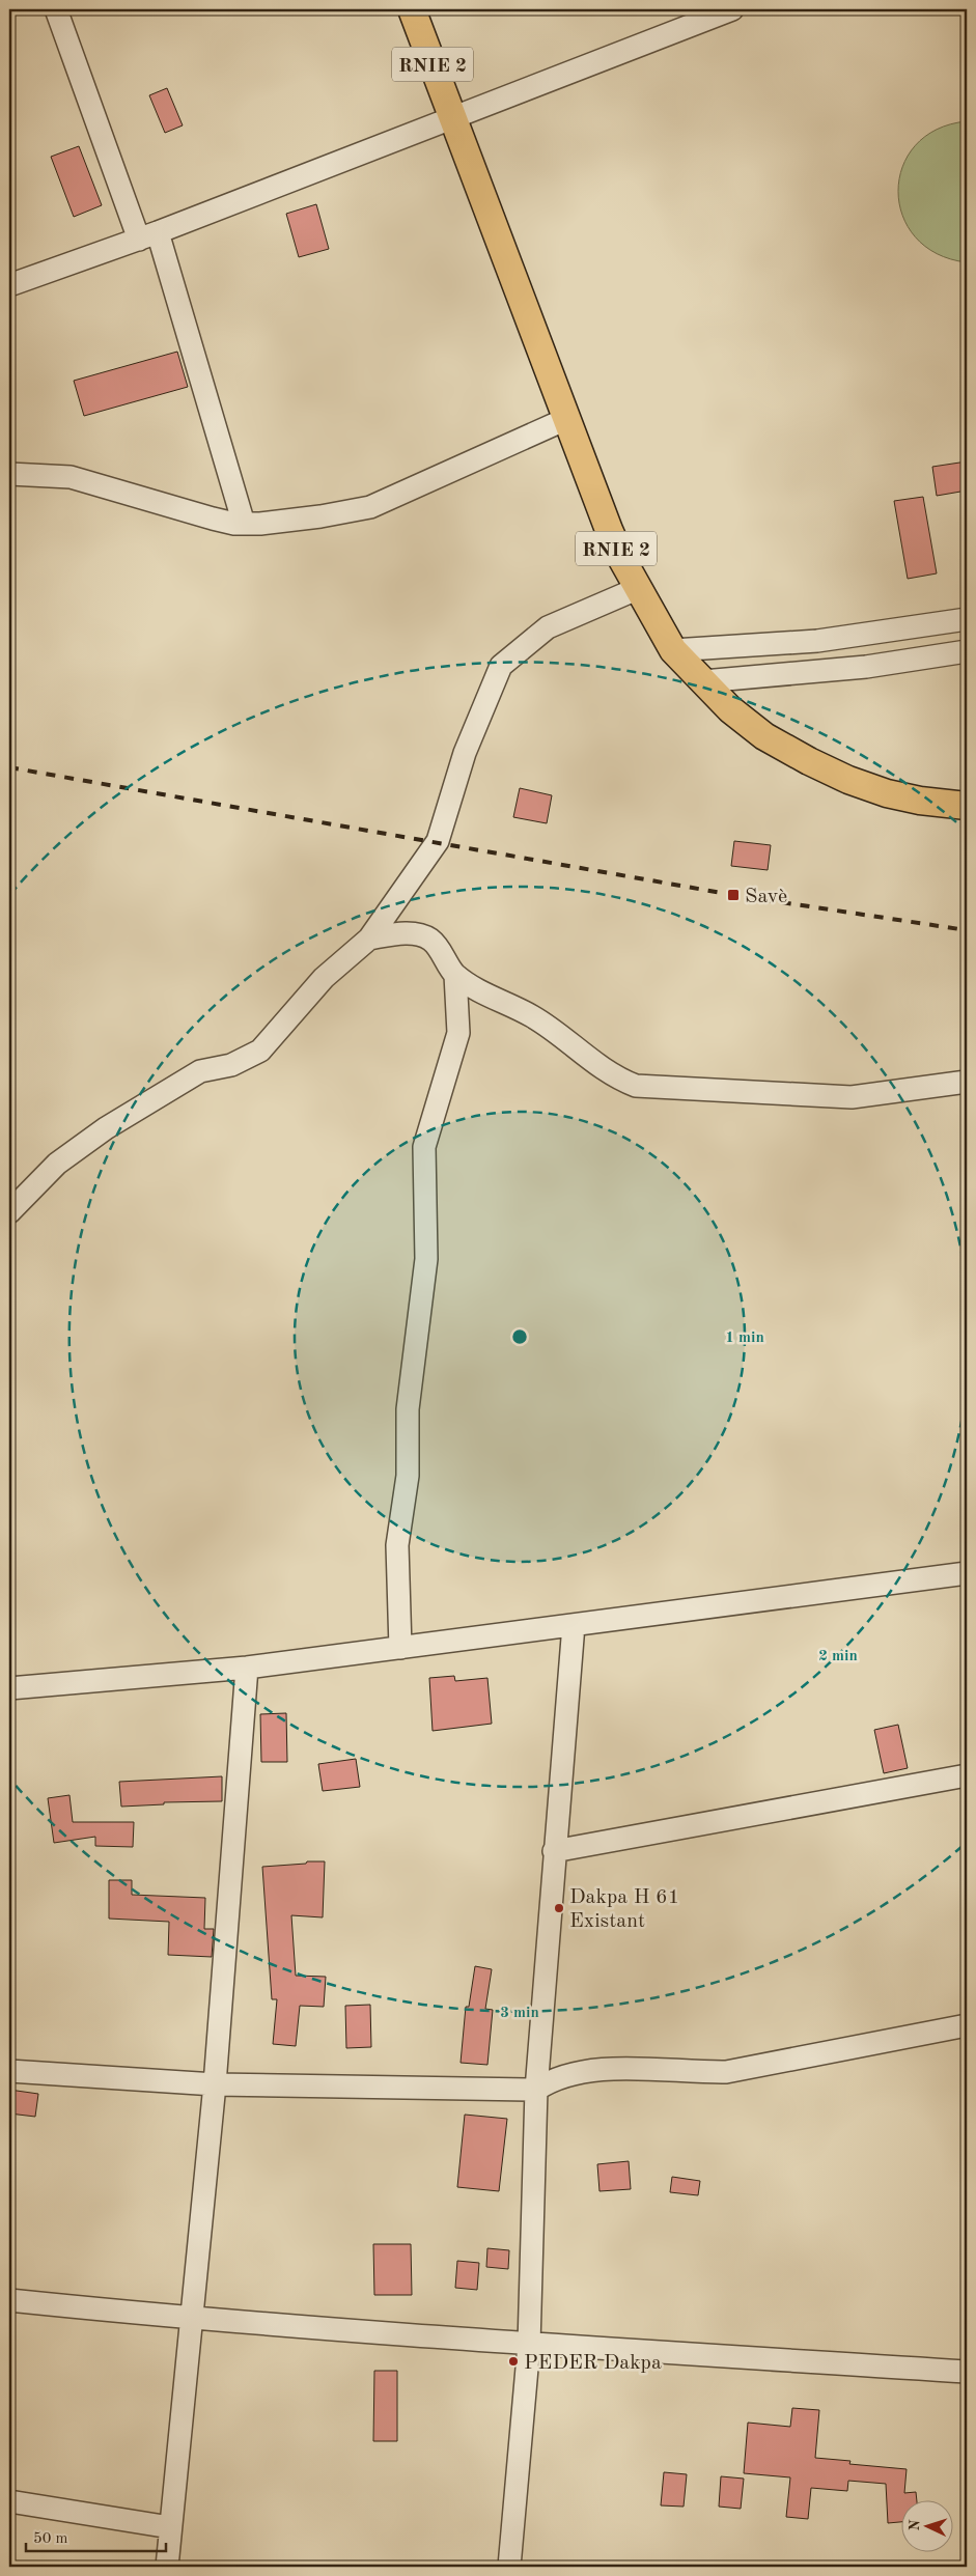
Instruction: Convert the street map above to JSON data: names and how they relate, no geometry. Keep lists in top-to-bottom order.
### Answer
{
  "streets": {
    "main road": ["RNIE 2"]
  },
  "places": {
    "transit": ["Savè"],
    "other": ["Dakpa H 61 Existant", "PEDER Dakpa"]
  },
  "scale_bar": "50 m",
  "north": "left",
  "rings": ["1 min", "2 min", "3 min"]
}
